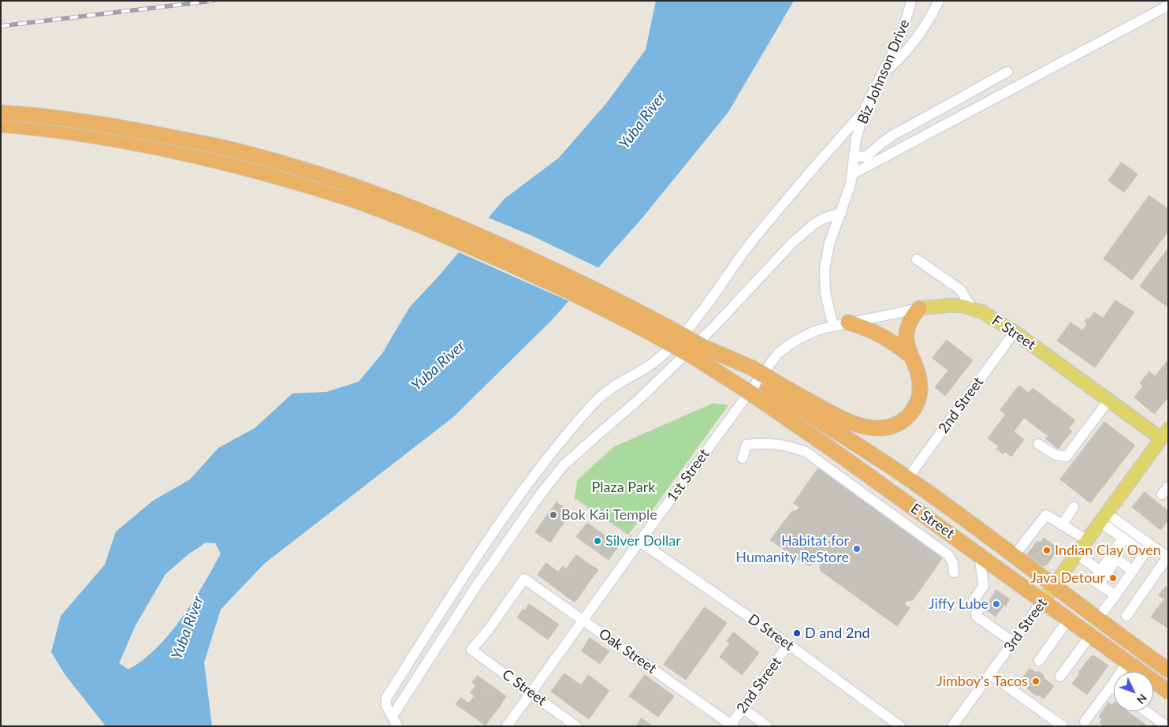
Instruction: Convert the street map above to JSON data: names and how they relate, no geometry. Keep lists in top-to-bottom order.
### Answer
{
  "streets": {
    "highway": ["E Street"],
    "main road": ["F Street", "3rd Street"],
    "street": [
      "Biz Johnson Drive",
      "2nd Street",
      "1st Street",
      "D Street",
      "Oak Street",
      "C Street"
    ]
  },
  "crossings": [
    ["Biz Johnson Drive", "F Street"],
    ["Biz Johnson Drive", "1st Street"],
    ["F Street", "2nd Street"],
    ["F Street", "1st Street"],
    ["F Street", "3rd Street"],
    ["2nd Street", "E Street"],
    ["2nd Street", "D Street"],
    ["2nd Street", "Oak Street"],
    ["1st Street", "D Street"],
    ["1st Street", "Oak Street"],
    ["1st Street", "C Street"],
    ["E Street", "3rd Street"],
    ["Oak Street", "C Street"]
  ],
  "water": ["Yuba River"],
  "parks": ["Plaza Park"],
  "places": [
    "Bok Kai Temple",
    "Silver Dollar",
    "Habitat for Humanity ReStore",
    "Indian Clay Oven",
    "Java Detour",
    "Jiffy Lube",
    "D and 2nd",
    "Jimboy's Tacos"
  ],
  "north": "bottom right"
}
